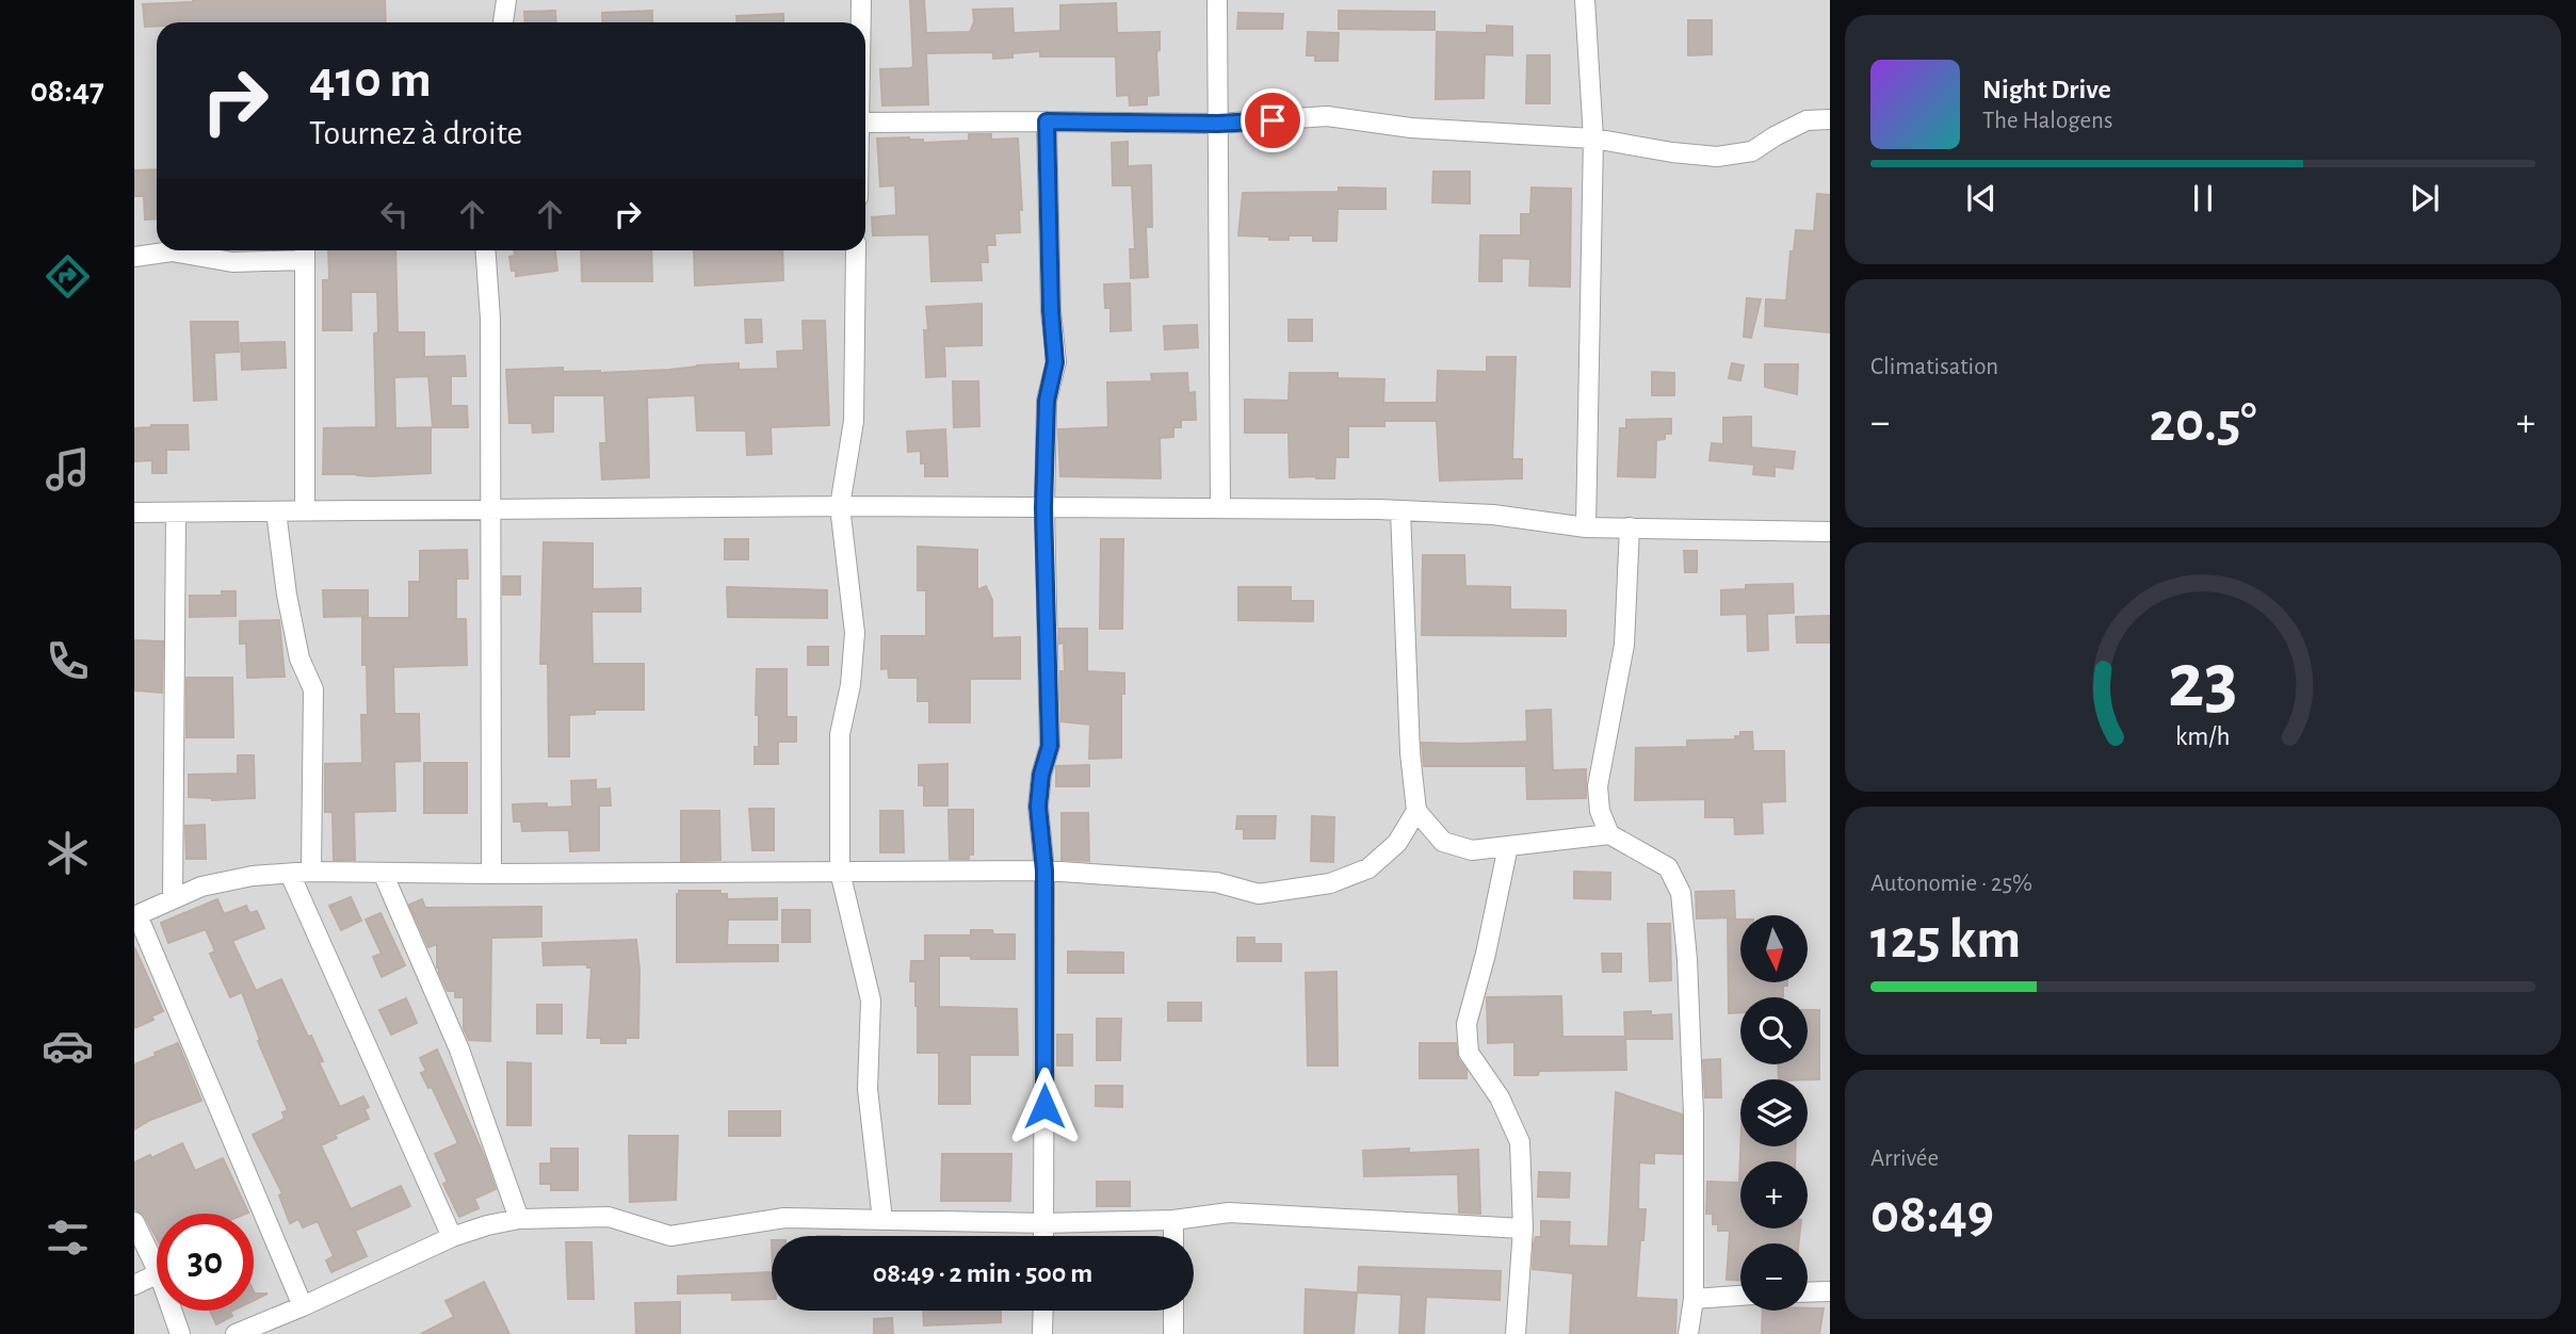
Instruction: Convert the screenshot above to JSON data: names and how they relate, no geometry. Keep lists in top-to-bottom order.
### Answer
{
  "north": "bottom",
  "page": {
    "tabs": "08:47",
    "turn": ["410 m", "Tournez à droite"],
    "song": ["Night Drive", "The Halogens"],
    "tile": [
      "Climatisation",
      ["Autonomie · 25%", "125 km"],
      ["Arrivée", "08:49"]
    ],
    "heat": ["−", "20.5°", "+"],
    "map_buttons": ["+", "−"],
    "limit": "30",
    "trip": "08:49 · 2 min · 500 m",
    "gauge": ["23", "km/h"]
  }
}
